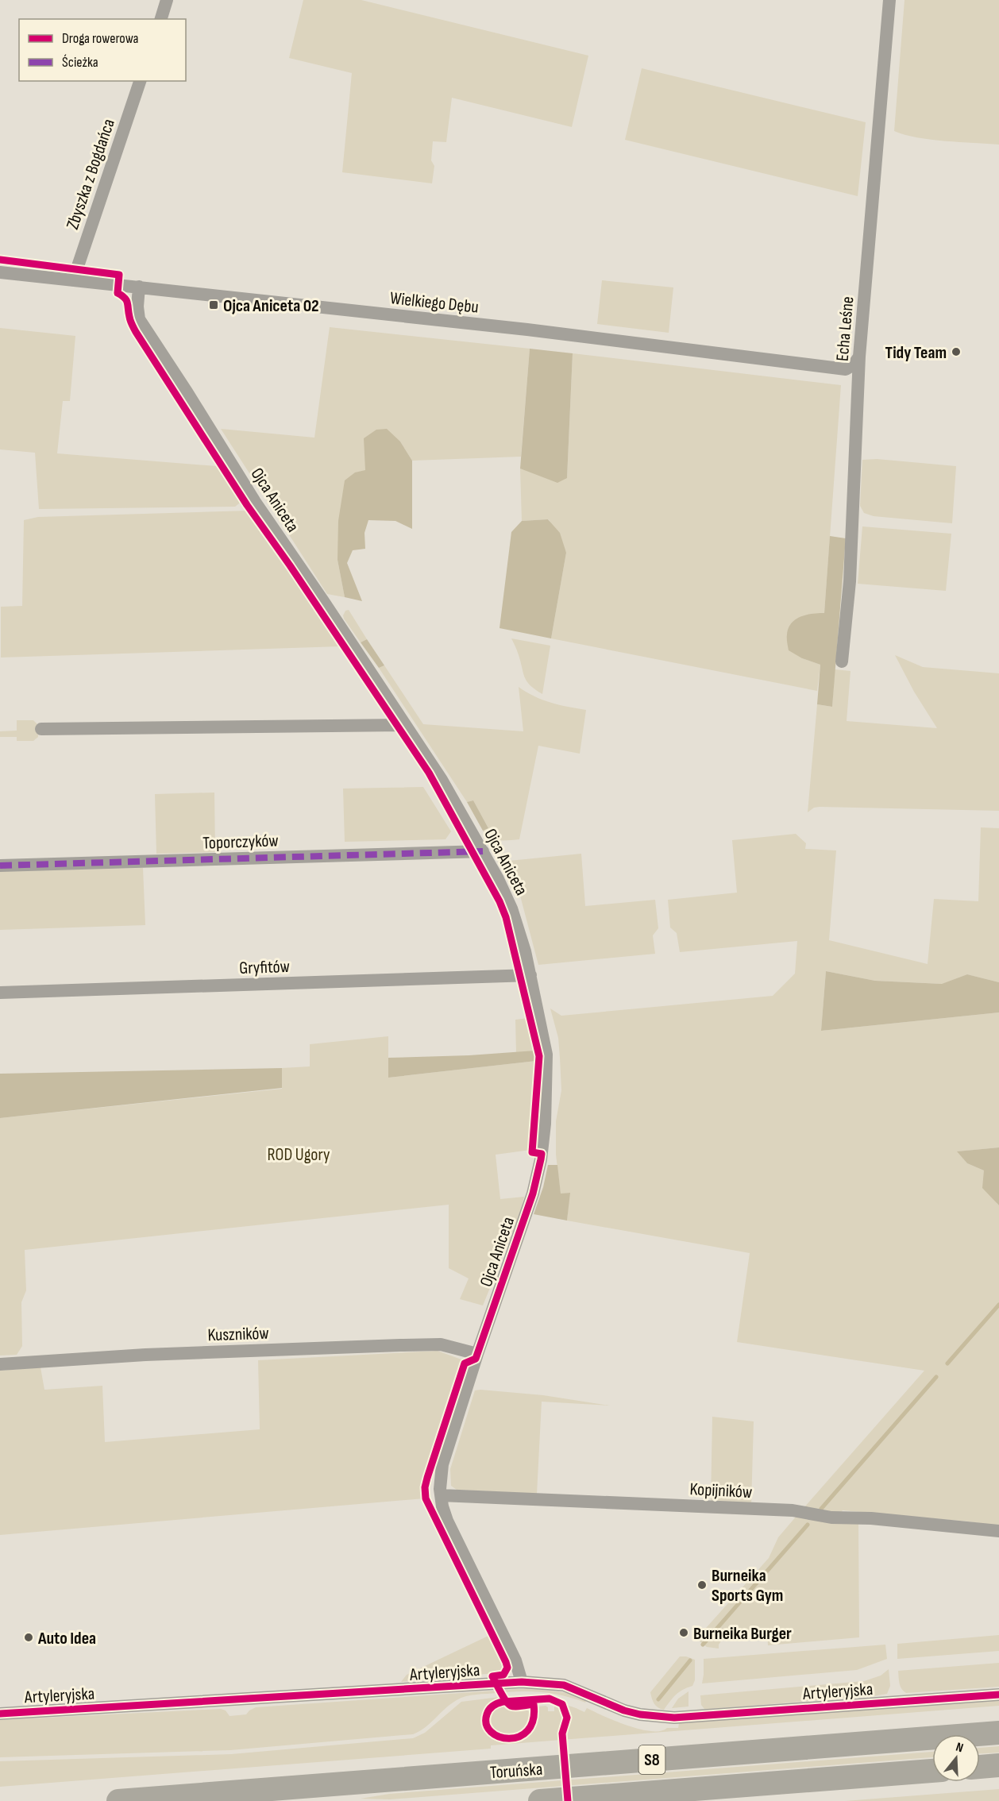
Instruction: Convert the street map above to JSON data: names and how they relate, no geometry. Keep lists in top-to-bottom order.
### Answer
{
  "streets": {
    "highway": ["S8", "Toruńska"],
    "street": [
      "Zbyszka z Bogdańca",
      "Wielkiego Dębu",
      "Echa Leśne",
      "Ojca Aniceta",
      "Toporczyków",
      "Gryfitów",
      "Kuszników",
      "Kopijników",
      "Artyleryjska"
    ]
  },
  "crossings": [
    ["Zbyszka z Bogdańca", "Wielkiego Dębu"],
    ["Wielkiego Dębu", "Echa Leśne"],
    ["Wielkiego Dębu", "Ojca Aniceta"],
    ["Ojca Aniceta", "Toporczyków"],
    ["Ojca Aniceta", "Gryfitów"],
    ["Ojca Aniceta", "Kuszników"],
    ["Ojca Aniceta", "Kopijników"],
    ["Ojca Aniceta", "Artyleryjska"]
  ],
  "parks": ["ROD Ugory"],
  "places": {
    "transit": ["Ojca Aniceta 02"],
    "other": [
      "Tidy Team",
      "Burneika Sports Gym",
      "Burneika Burger",
      "Auto Idea"
    ]
  },
  "legend": ["Droga rowerowa", "Ścieżka"],
  "north": "top"
}
